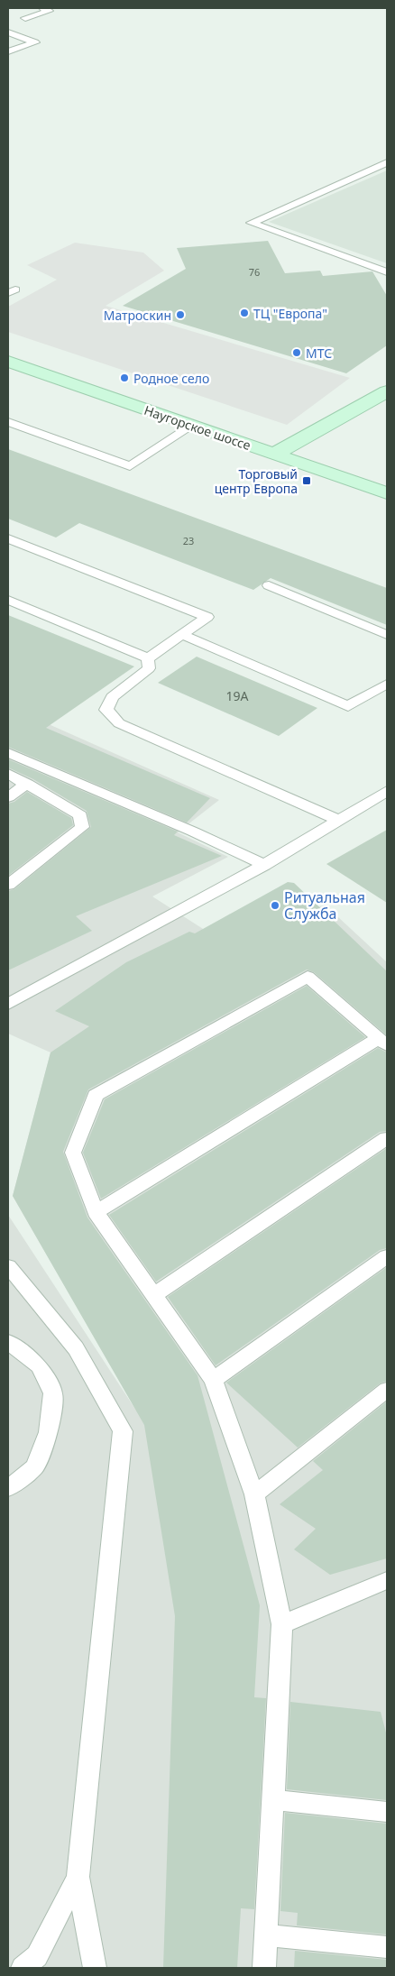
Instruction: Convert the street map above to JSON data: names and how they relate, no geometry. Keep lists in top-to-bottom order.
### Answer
{
  "streets": {
    "main road": ["Наугорское шоссе"]
  },
  "places": {
    "other": [
      "ТЦ \"Европа\"",
      "Матроскин",
      "МТС",
      "Родное село",
      "Ритуальная Служба"
    ],
    "transit": ["Торговый центр Европа"]
  },
  "house_numbers": ["76", "23", "19А"]
}
